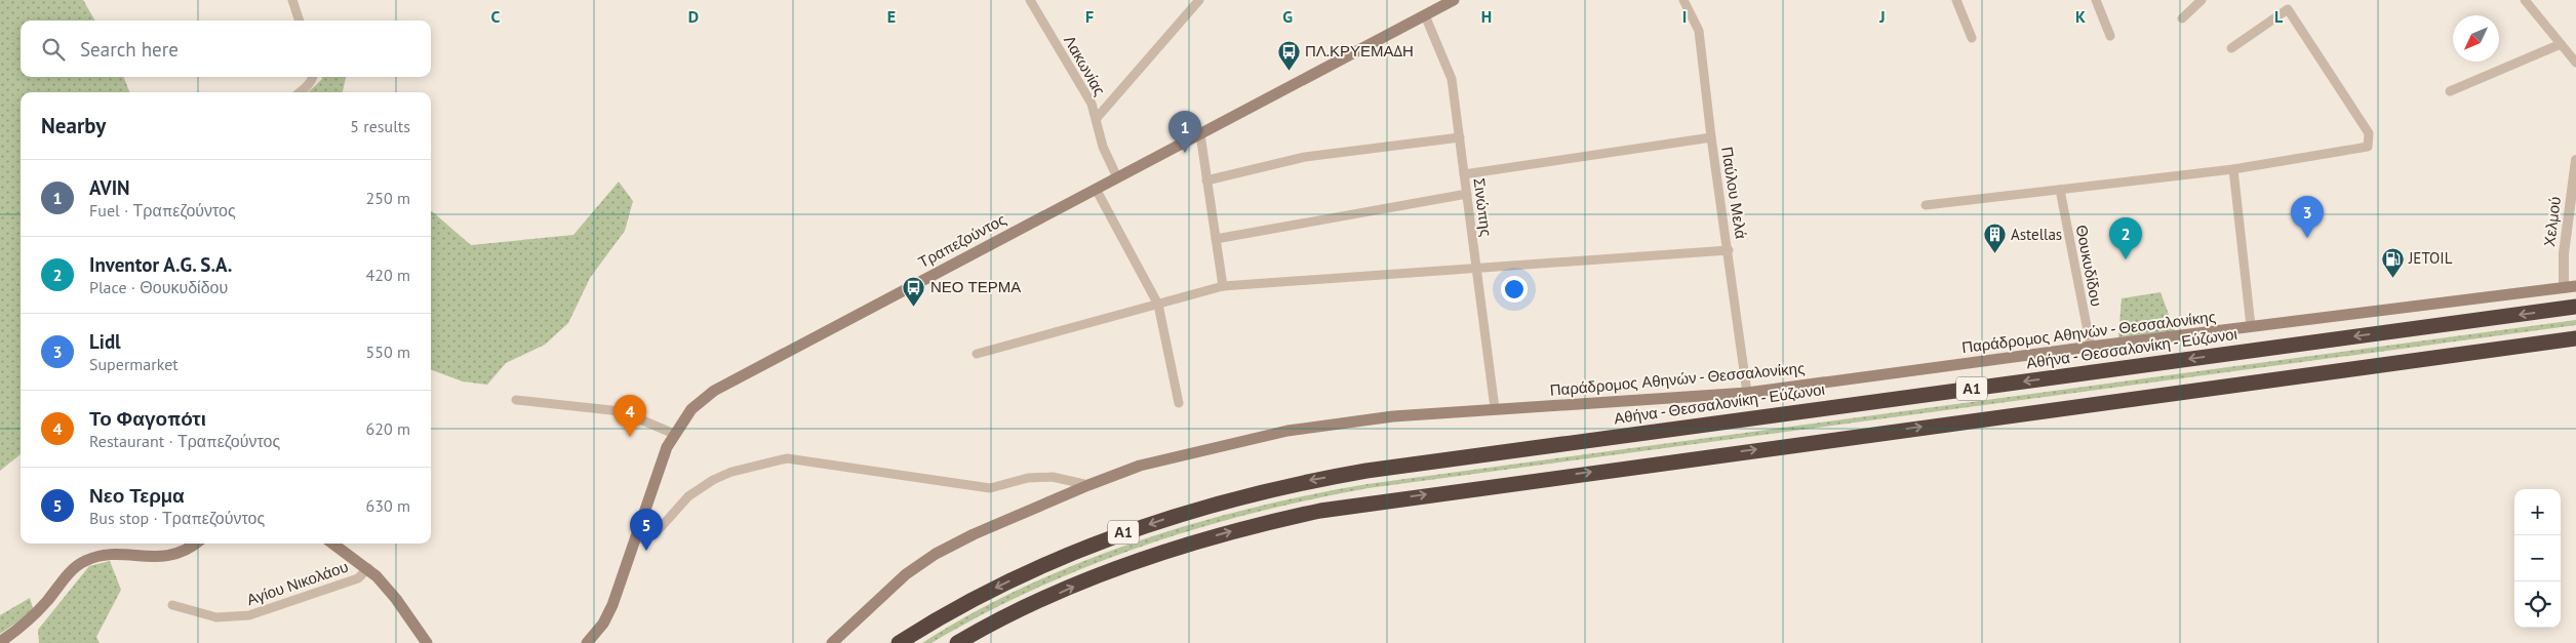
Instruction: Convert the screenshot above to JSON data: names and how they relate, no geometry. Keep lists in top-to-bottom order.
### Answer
{
  "streets": {
    "highway": ["Αθήνα - Θεσσαλονίκη - Εύζωνοι", "Α1"],
    "main road": ["Τραπεζούντος", "Παράδρομος Αθηνών - Θεσσαλονίκης"],
    "street": [
      "Λακωνίας",
      "Παύλου Μελά",
      "Σινώπης",
      "Χελμού",
      "Θουκυδίδου",
      "Αγίου Νικολάου"
    ]
  },
  "crossings": [
    ["Λακωνίας", "Τραπεζούντος"],
    ["Παύλου Μελά", "Παράδρομος Αθηνών - Θεσσαλονίκης"],
    ["Σινώπης", "Τραπεζούντος"],
    ["Σινώπης", "Παράδρομος Αθηνών - Θεσσαλονίκης"],
    ["Χελμού", "Παράδρομος Αθηνών - Θεσσαλονίκης"],
    ["Θουκυδίδου", "Παράδρομος Αθηνών - Θεσσαλονίκης"]
  ],
  "places": {
    "bus stop": ["ΠΛ.ΚΡΥΕΜΑΔΗ", "ΝΕΟ ΤΕΡΜΑ"],
    "building": ["Astellas"],
    "fuel station": ["JETOIL"]
  },
  "north": "bottom left",
  "page": {
    "search": "Search here",
    "heading": ["Nearby", "5 results"],
    "pins": [
      "1",
      "3",
      "2",
      "4",
      "5"
    ],
    "list": [
      {
        "mark": "1",
        "name": "AVIN",
        "note": "Fuel · Τραπεζούντος",
        "value": "250 m"
      },
      {
        "mark": "2",
        "name": "Inventor A.G. S.A.",
        "note": "Place · Θουκυδίδου",
        "value": "420 m"
      },
      {
        "mark": "3",
        "name": "Lidl",
        "note": "Supermarket",
        "value": "550 m"
      },
      {
        "mark": "4",
        "name": "Το Φαγοπότι",
        "note": "Restaurant · Τραπεζούντος",
        "value": "620 m"
      },
      {
        "mark": "5",
        "name": "Νεο Τερμα",
        "note": "Bus stop · Τραπεζούντος",
        "value": "630 m"
      }
    ],
    "map_buttons": ["+", "−"]
  },
  "grid": {
    "columns": [
      "C",
      "D",
      "E",
      "F",
      "G",
      "H",
      "I",
      "J",
      "K",
      "L"
    ]
  }
}
